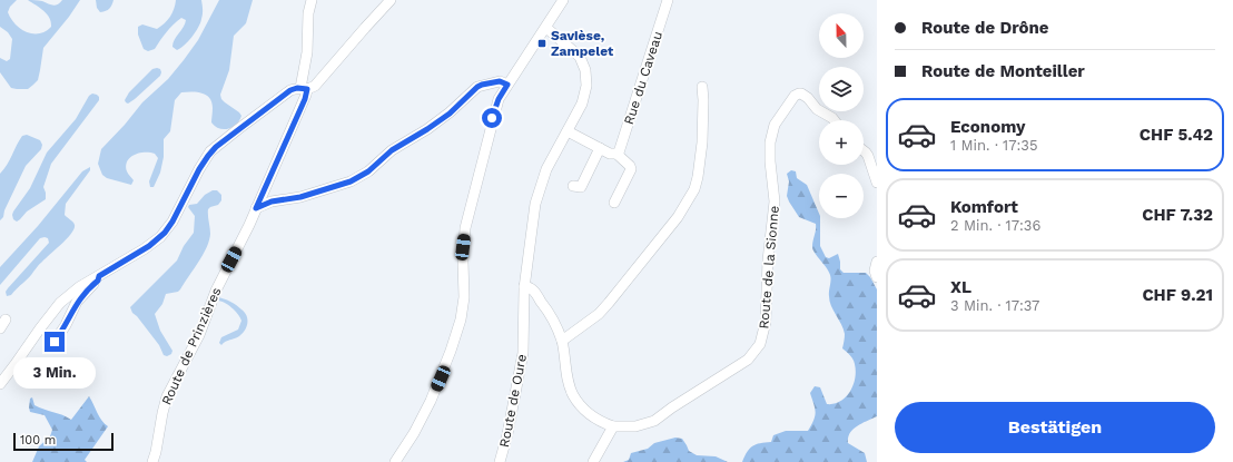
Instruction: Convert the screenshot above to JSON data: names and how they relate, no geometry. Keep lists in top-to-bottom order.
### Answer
{
  "streets": {
    "street": [
      "Rue du Caveau",
      "Route de la Sionne",
      "Route de Prinzières",
      "Route de Oure"
    ]
  },
  "places": {
    "transit": ["Savièse, Zampelet"]
  },
  "scale_bar": "100 m",
  "north": "top",
  "page": {
    "banner": ["Route de Drône", "Route de Monteiller"],
    "map_buttons": ["+", "−"],
    "list": [
      {
        "name": "Economy",
        "note": "1 Min. · 17:35",
        "value": "CHF 5.42"
      },
      {
        "name": "Komfort",
        "note": "2 Min. · 17:36",
        "value": "CHF 7.32"
      },
      {
        "name": "XL",
        "note": "3 Min. · 17:37",
        "value": "CHF 9.21"
      }
    ],
    "bubble": "3 Min.",
    "buttons": "Bestätigen",
    "scale": "100 m"
  }
}
